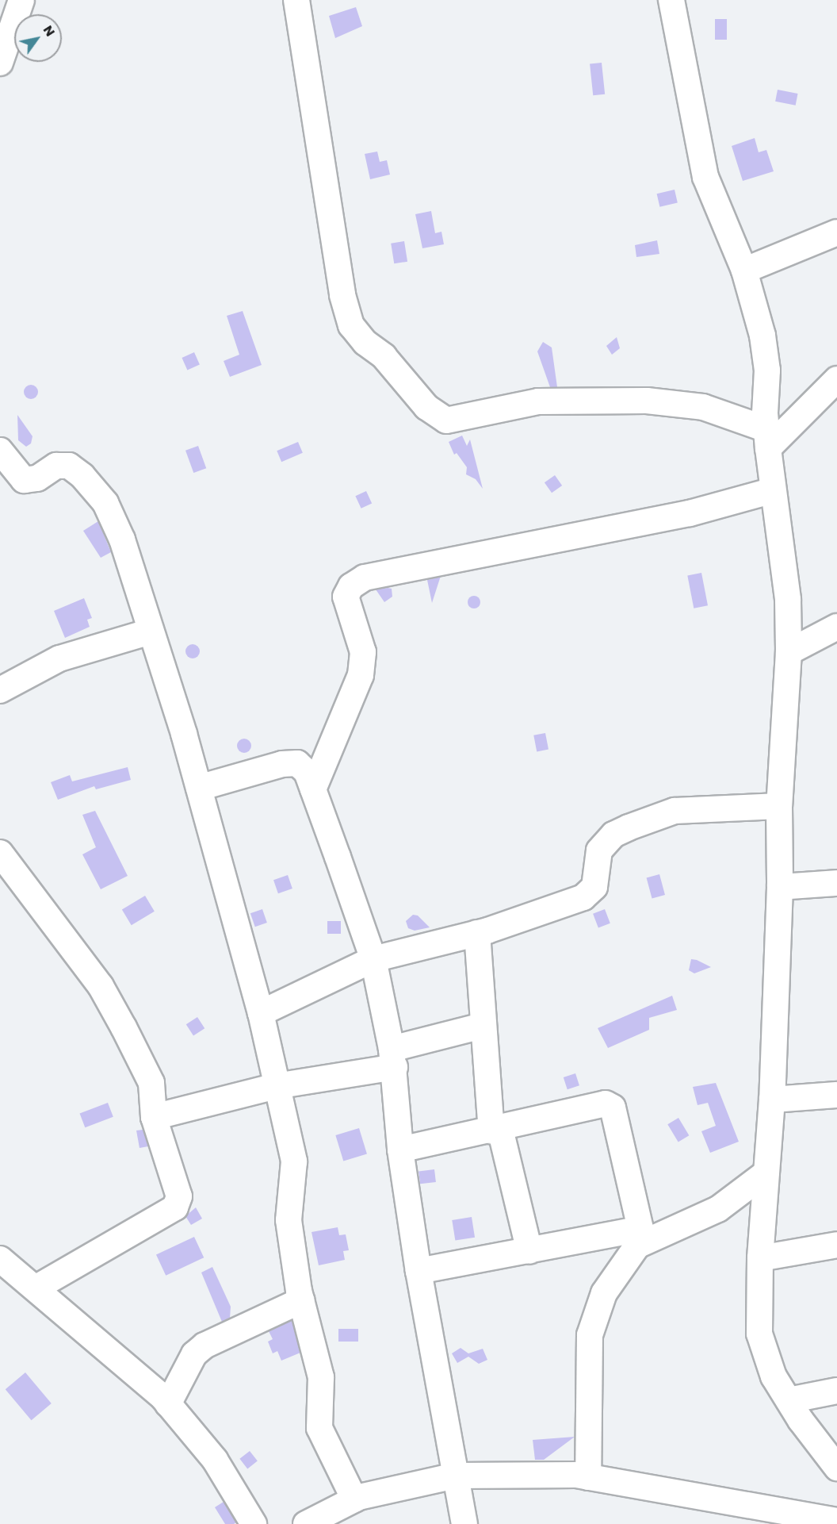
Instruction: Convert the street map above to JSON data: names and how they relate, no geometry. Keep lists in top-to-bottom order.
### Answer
{
  "north": "top right"
}
